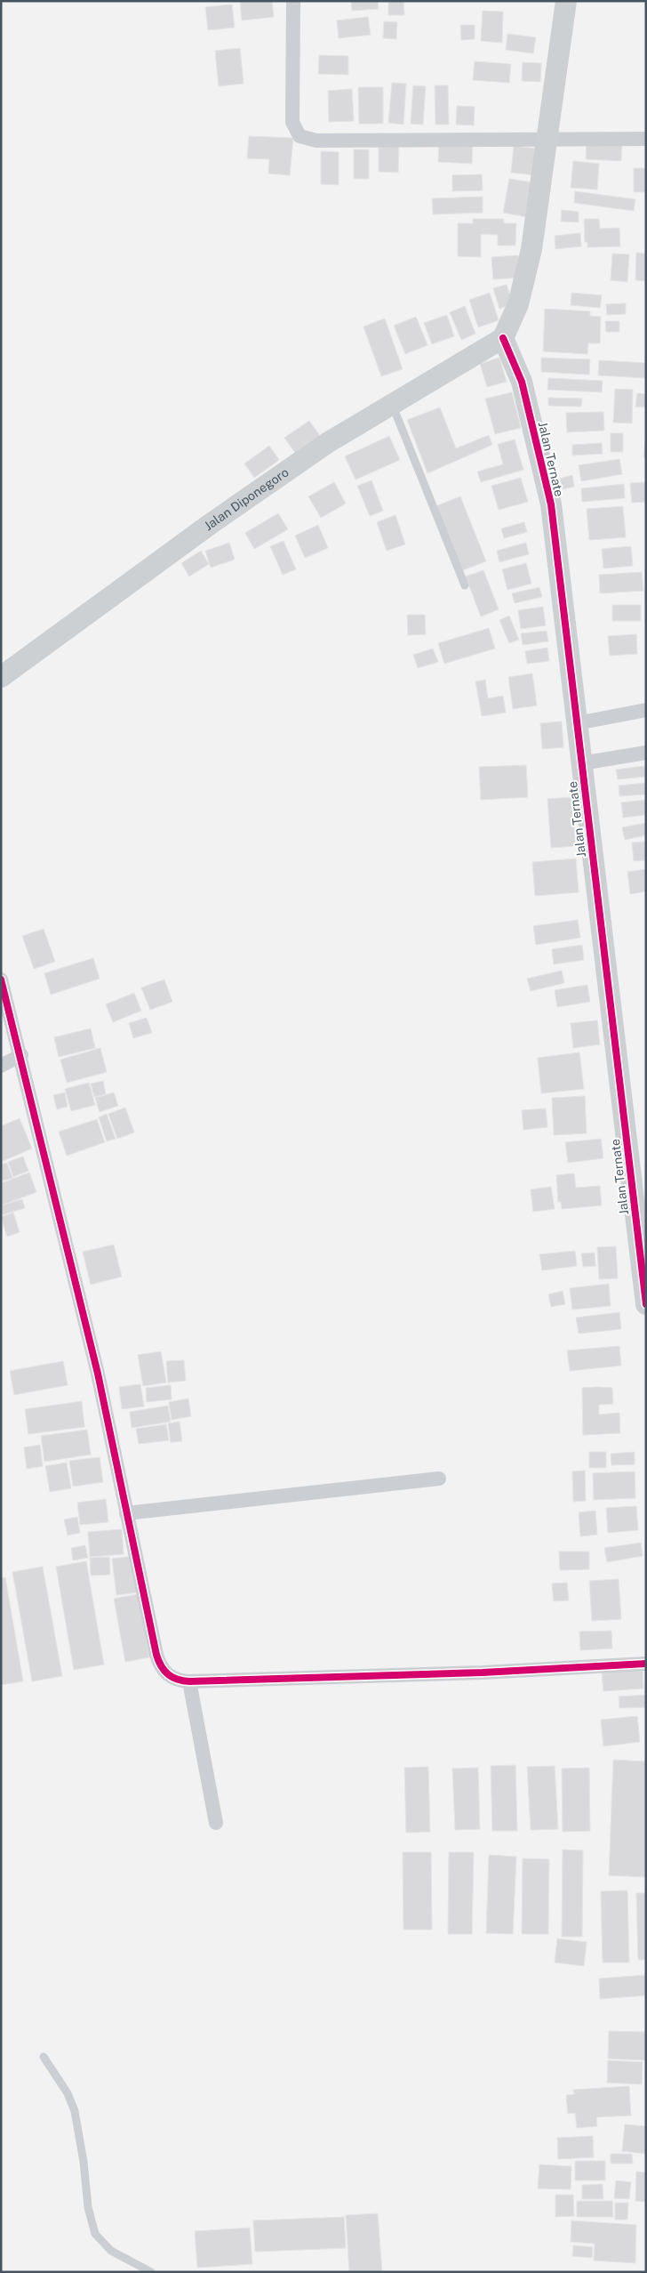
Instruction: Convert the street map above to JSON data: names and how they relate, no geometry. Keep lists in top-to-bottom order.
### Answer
{
  "streets": {
    "street": ["Jalan Ternate", "Jalan Diponegoro"]
  },
  "crossings": [
    ["Jalan Ternate", "Jalan Diponegoro"]
  ]
}
